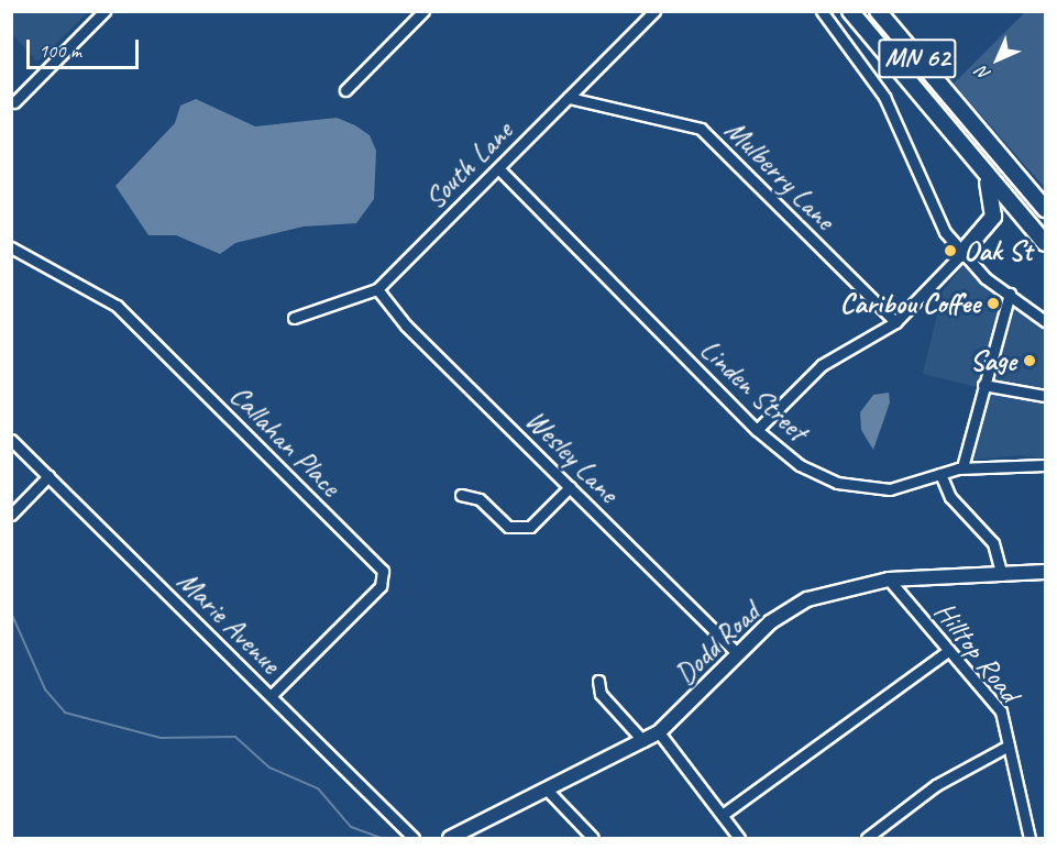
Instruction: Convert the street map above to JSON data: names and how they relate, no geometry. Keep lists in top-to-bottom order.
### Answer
{
  "streets": {
    "highway": ["MN 62"],
    "main road": ["Dodd Road"],
    "street": [
      "South Lane",
      "Mulberry Lane",
      "Linden Street",
      "Callahan Place",
      "Wesley Lane",
      "Marie Avenue",
      "Hilltop Road"
    ]
  },
  "crossings": [
    ["South Lane", "Mulberry Lane"],
    ["South Lane", "Linden Street"],
    ["South Lane", "Wesley Lane"],
    ["Callahan Place", "Marie Avenue"],
    ["Wesley Lane", "Dodd Road"],
    ["Dodd Road", "Hilltop Road"]
  ],
  "places": ["Oak St", "Caribou Coffee", "Sage"],
  "scale_bar": "100 m",
  "north": "bottom left"
}
